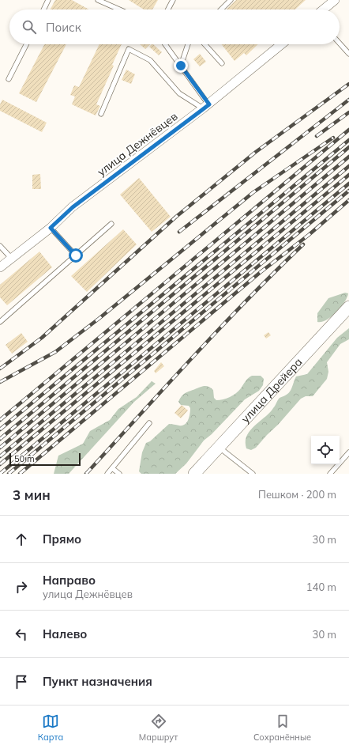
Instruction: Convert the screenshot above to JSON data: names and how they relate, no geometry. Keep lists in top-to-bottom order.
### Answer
{
  "streets": {
    "main road": ["улица Дрейера"],
    "street": ["улица Дежнёвцев"]
  },
  "scale_bar": "50 m",
  "page": {
    "search": "Поиск",
    "scale": "50 m",
    "heading": ["3 мин", "Пешком · 200 m"],
    "list": [
      ["Прямо", "30 m"],
      ["Направо", "улица Дежнёвцев", "140 m"],
      ["Налево", "30 m"],
      "Пункт назначения"
    ],
    "nav": ["Карта", "Маршрут", "Сохранённые"]
  }
}
